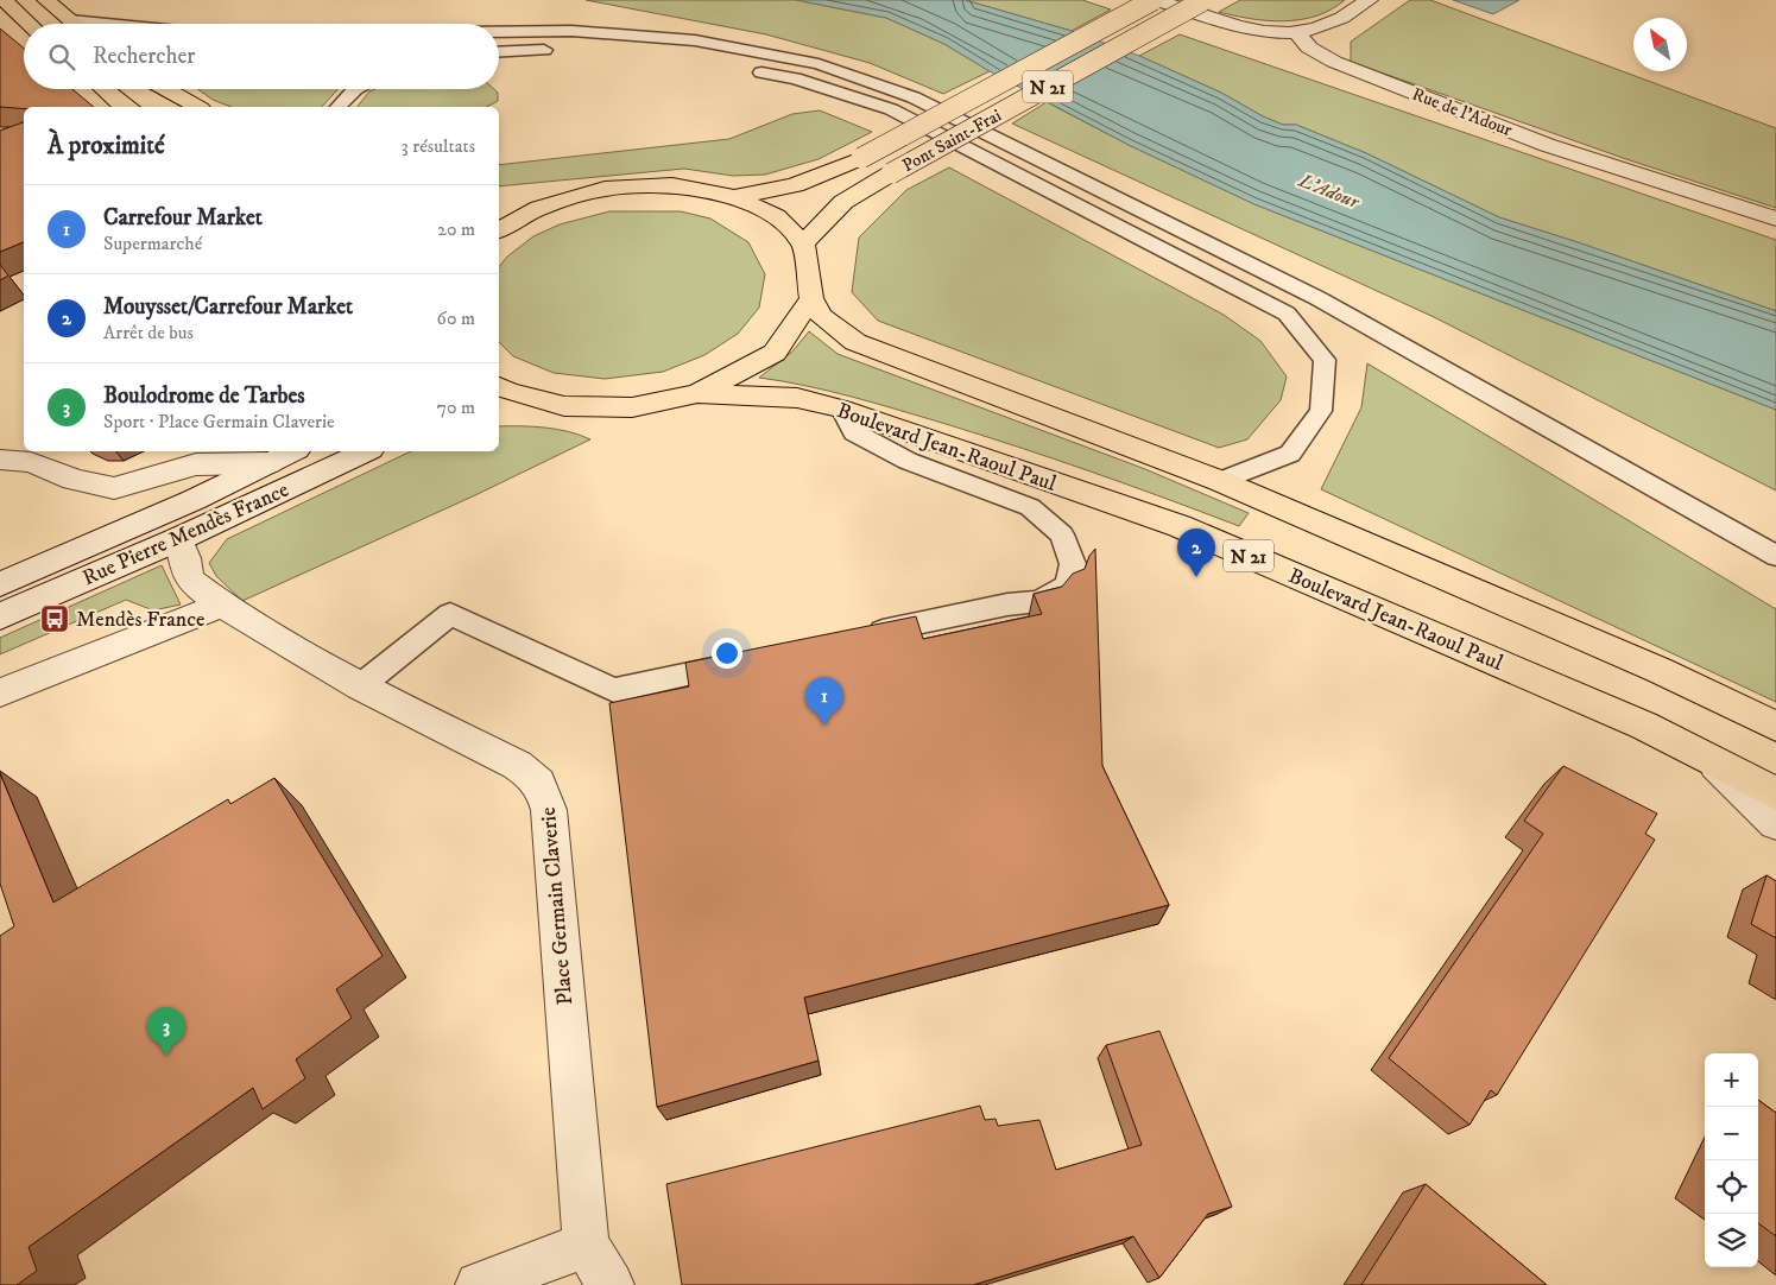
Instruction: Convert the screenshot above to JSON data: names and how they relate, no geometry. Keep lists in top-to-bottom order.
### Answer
{
  "streets": {
    "main road": ["N 21", "Pont Saint-Frai", "Boulevard Jean-Raoul Paul"],
    "street": ["Rue de l'Adour", "Rue Pierre Mendès France", "Place Germain Claverie"]
  },
  "crossings": [
    ["Rue Pierre Mendès France", "Place Germain Claverie"]
  ],
  "water": ["L'Adour"],
  "places": {
    "bus stop": ["Mendès France"]
  },
  "north": "top left",
  "page": {
    "search": "Rechercher",
    "heading": ["À proximité", "3 résultats"],
    "list": [
      {
        "mark": "1",
        "name": "Carrefour Market",
        "note": "Supermarché",
        "value": "20 m"
      },
      {
        "mark": "2",
        "name": "Mouysset/Carrefour Market",
        "note": "Arrêt de bus",
        "value": "60 m"
      },
      {
        "mark": "3",
        "name": "Boulodrome de Tarbes",
        "note": "Sport · Place Germain Claverie",
        "value": "70 m"
      }
    ],
    "pins": ["2", "1", "3"],
    "map_buttons": ["+", "−"]
  }
}
